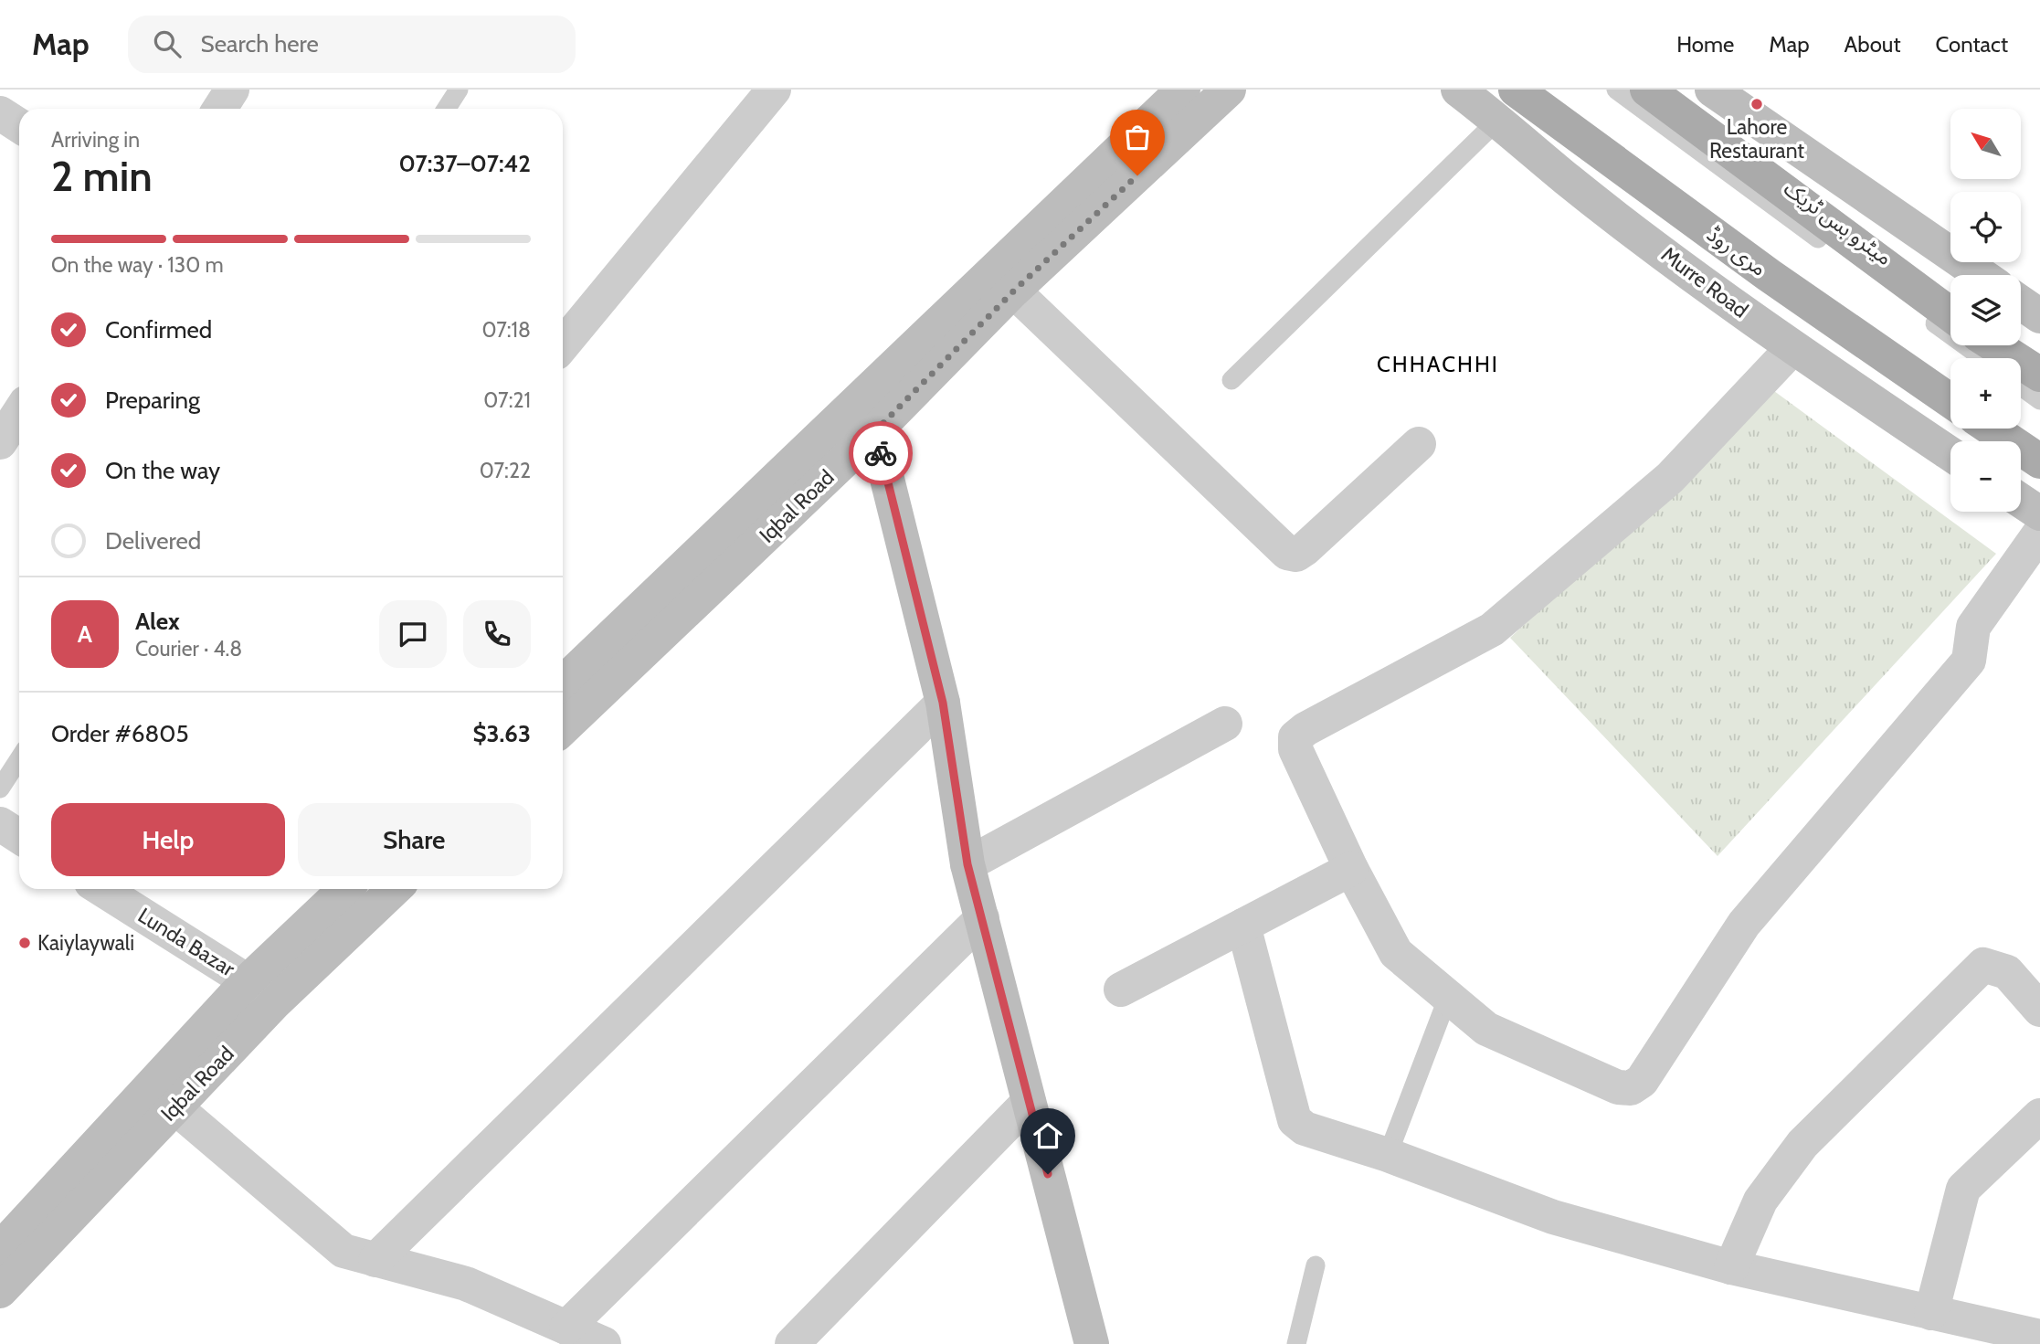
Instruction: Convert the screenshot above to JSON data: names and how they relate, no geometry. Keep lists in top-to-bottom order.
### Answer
{
  "streets": {
    "main road": ["مری روڈ"],
    "street": ["Murre Road", "Iqbal Road", "Lunda Bazar"],
    "lane": ["میٹرو بس ٹریک"]
  },
  "crossings": [
    ["Iqbal Road", "Lunda Bazar"]
  ],
  "districts": ["CHHACHHI"],
  "places": ["Lahore Restaurant", "Kaiylaywali"],
  "north": "top left",
  "page": {
    "header": "Map",
    "search": "Search here",
    "nav": [
      "Home",
      "Map",
      "About",
      "Contact"
    ],
    "map_buttons": ["+", "−"],
    "heading": ["2 min", "Arriving in", "07:37–07:42"],
    "panel": [
      "Alex",
      "Courier · 4.8",
      "Order #6805",
      "$3.63"
    ],
    "bar": "On the way · 130 m",
    "list": [
      ["Confirmed", "07:18"],
      ["Preparing", "07:21"],
      ["On the way", "07:22"],
      "Delivered"
    ],
    "round": "A",
    "buttons": ["Help", "Share"]
  }
}
